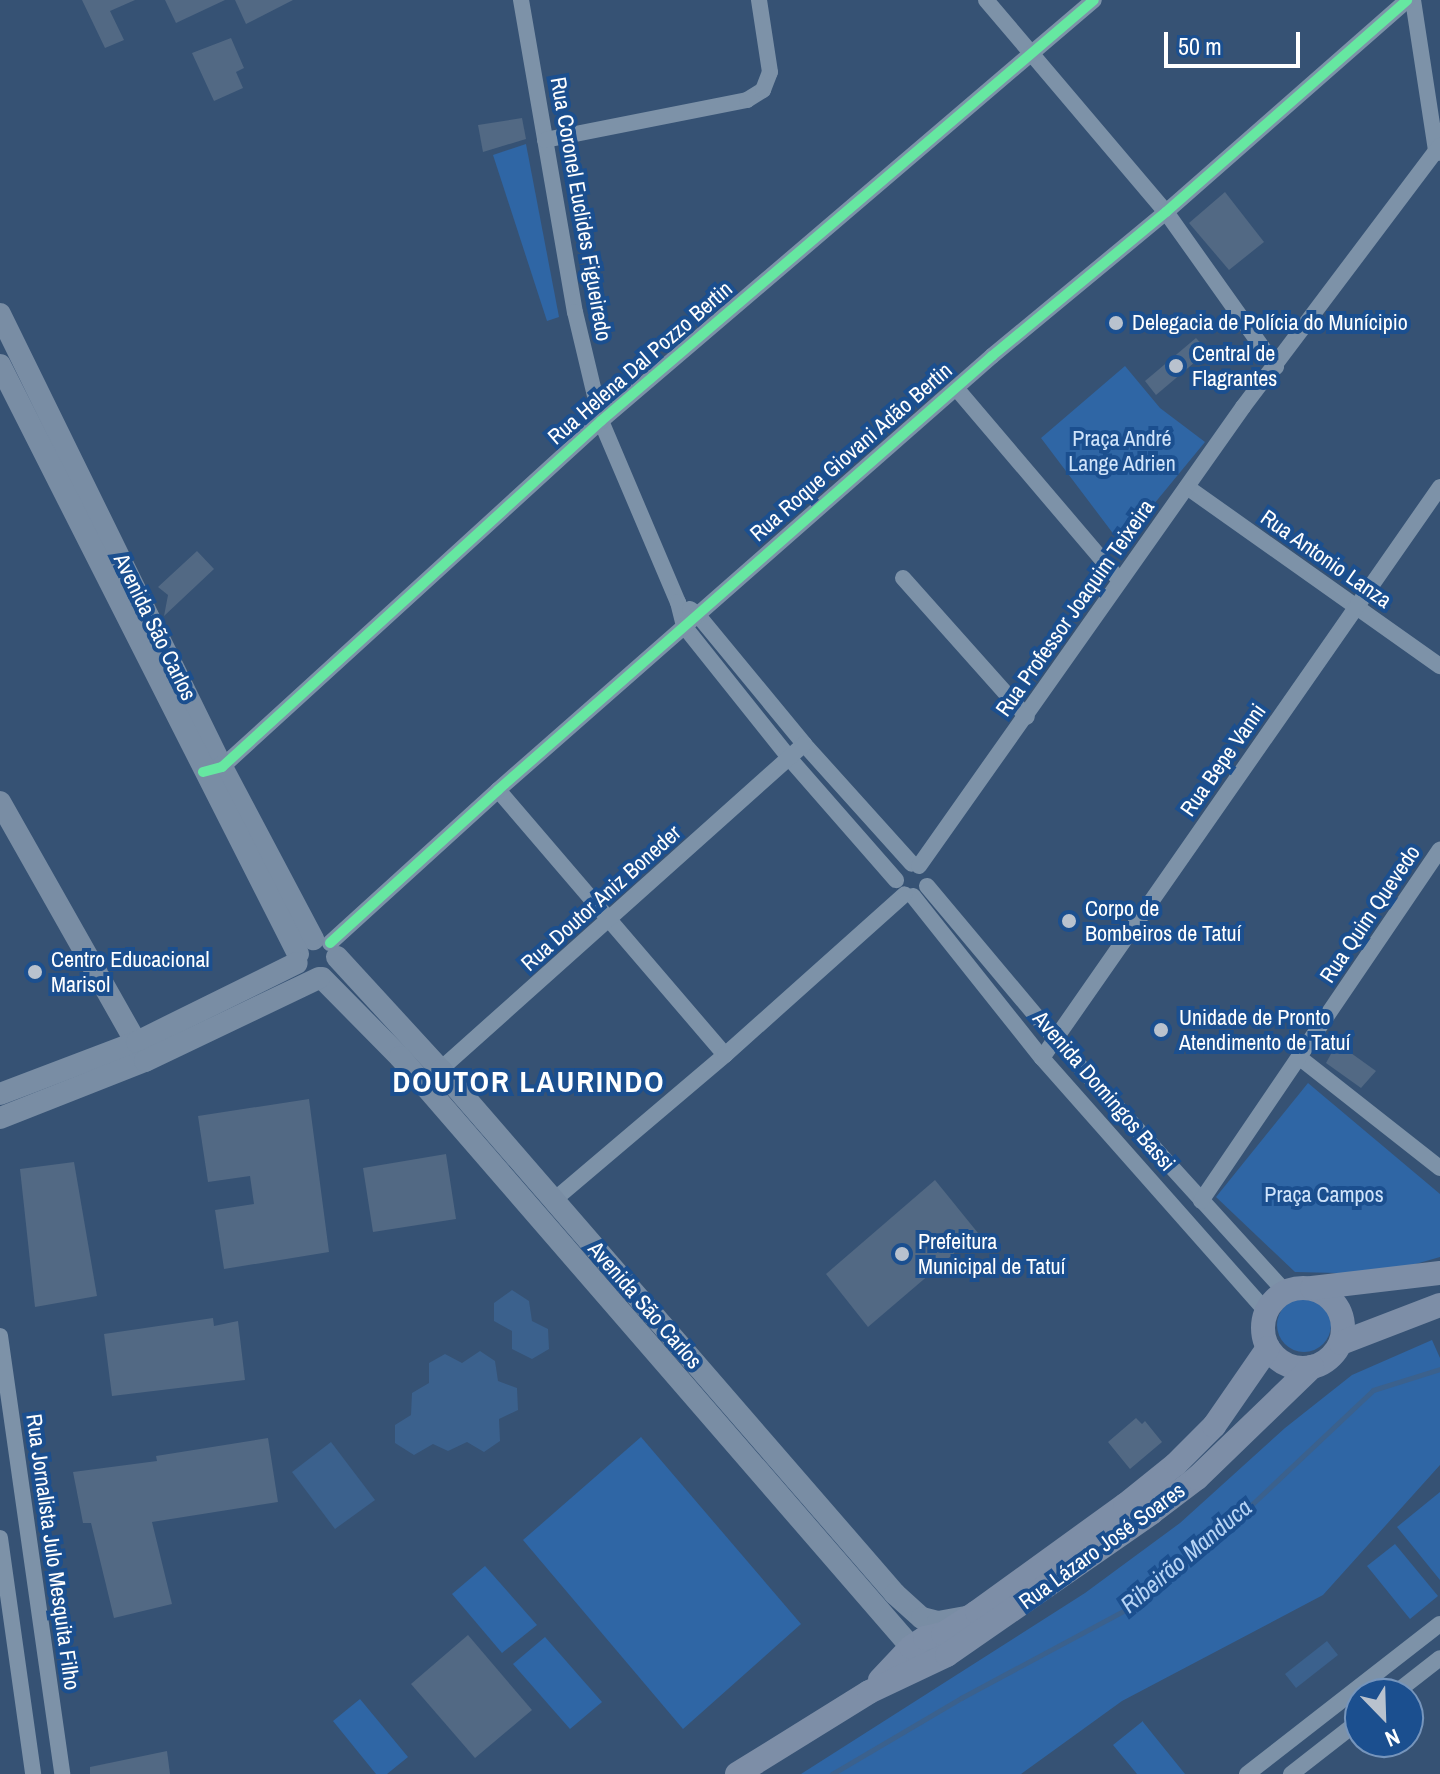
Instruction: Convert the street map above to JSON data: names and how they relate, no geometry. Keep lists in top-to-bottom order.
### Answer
{
  "streets": {
    "main road": ["Avenida São Carlos", "Rua Lázaro José Soares"],
    "street": [
      "Rua Coronel Euclides Figueiredo",
      "Rua Helena Dal Pozzo Bertin",
      "Rua Roque Giovani Adão Bertin",
      "Rua Antonio Lanza",
      "Rua Professor Joaquim Teixeira",
      "Rua Bepe Vanni",
      "Rua Doutor Aniz Boneder",
      "Rua Quim Quevedo",
      "Avenida Domingos Bassi",
      "Rua Jornalista Julo Mesquita Filho"
    ]
  },
  "crossings": [
    ["Rua Coronel Euclides Figueiredo", "Rua Helena Dal Pozzo Bertin"],
    ["Rua Coronel Euclides Figueiredo", "Rua Roque Giovani Adão Bertin"],
    ["Rua Coronel Euclides Figueiredo", "Avenida Domingos Bassi"],
    ["Rua Helena Dal Pozzo Bertin", "Avenida São Carlos"],
    ["Rua Roque Giovani Adão Bertin", "Avenida São Carlos"],
    ["Rua Roque Giovani Adão Bertin", "Avenida Domingos Bassi"],
    ["Rua Antonio Lanza", "Rua Professor Joaquim Teixeira"],
    ["Rua Antonio Lanza", "Rua Bepe Vanni"],
    ["Rua Professor Joaquim Teixeira", "Avenida Domingos Bassi"],
    ["Avenida São Carlos", "Rua Doutor Aniz Boneder"],
    ["Avenida São Carlos", "Rua Lázaro José Soares"],
    ["Rua Bepe Vanni", "Avenida Domingos Bassi"],
    ["Rua Doutor Aniz Boneder", "Avenida Domingos Bassi"],
    ["Rua Quim Quevedo", "Avenida Domingos Bassi"],
    ["Avenida Domingos Bassi", "Rua Lázaro José Soares"]
  ],
  "districts": ["DOUTOR LAURINDO"],
  "water": ["Ribeirão Manduca"],
  "parks": ["Praça André Lange Adrien", "Praça Campos"],
  "places": [
    "Delegacia de Polícia do Munícipio",
    "Central de Flagrantes",
    "Corpo de Bombeiros de Tatuí",
    "Centro Educacional Marisol",
    "Unidade de Pronto Atendimento de Tatuí",
    "Prefeitura Municipal de Tatuí"
  ],
  "scale_bar": "50 m",
  "north": "bottom right"
}
